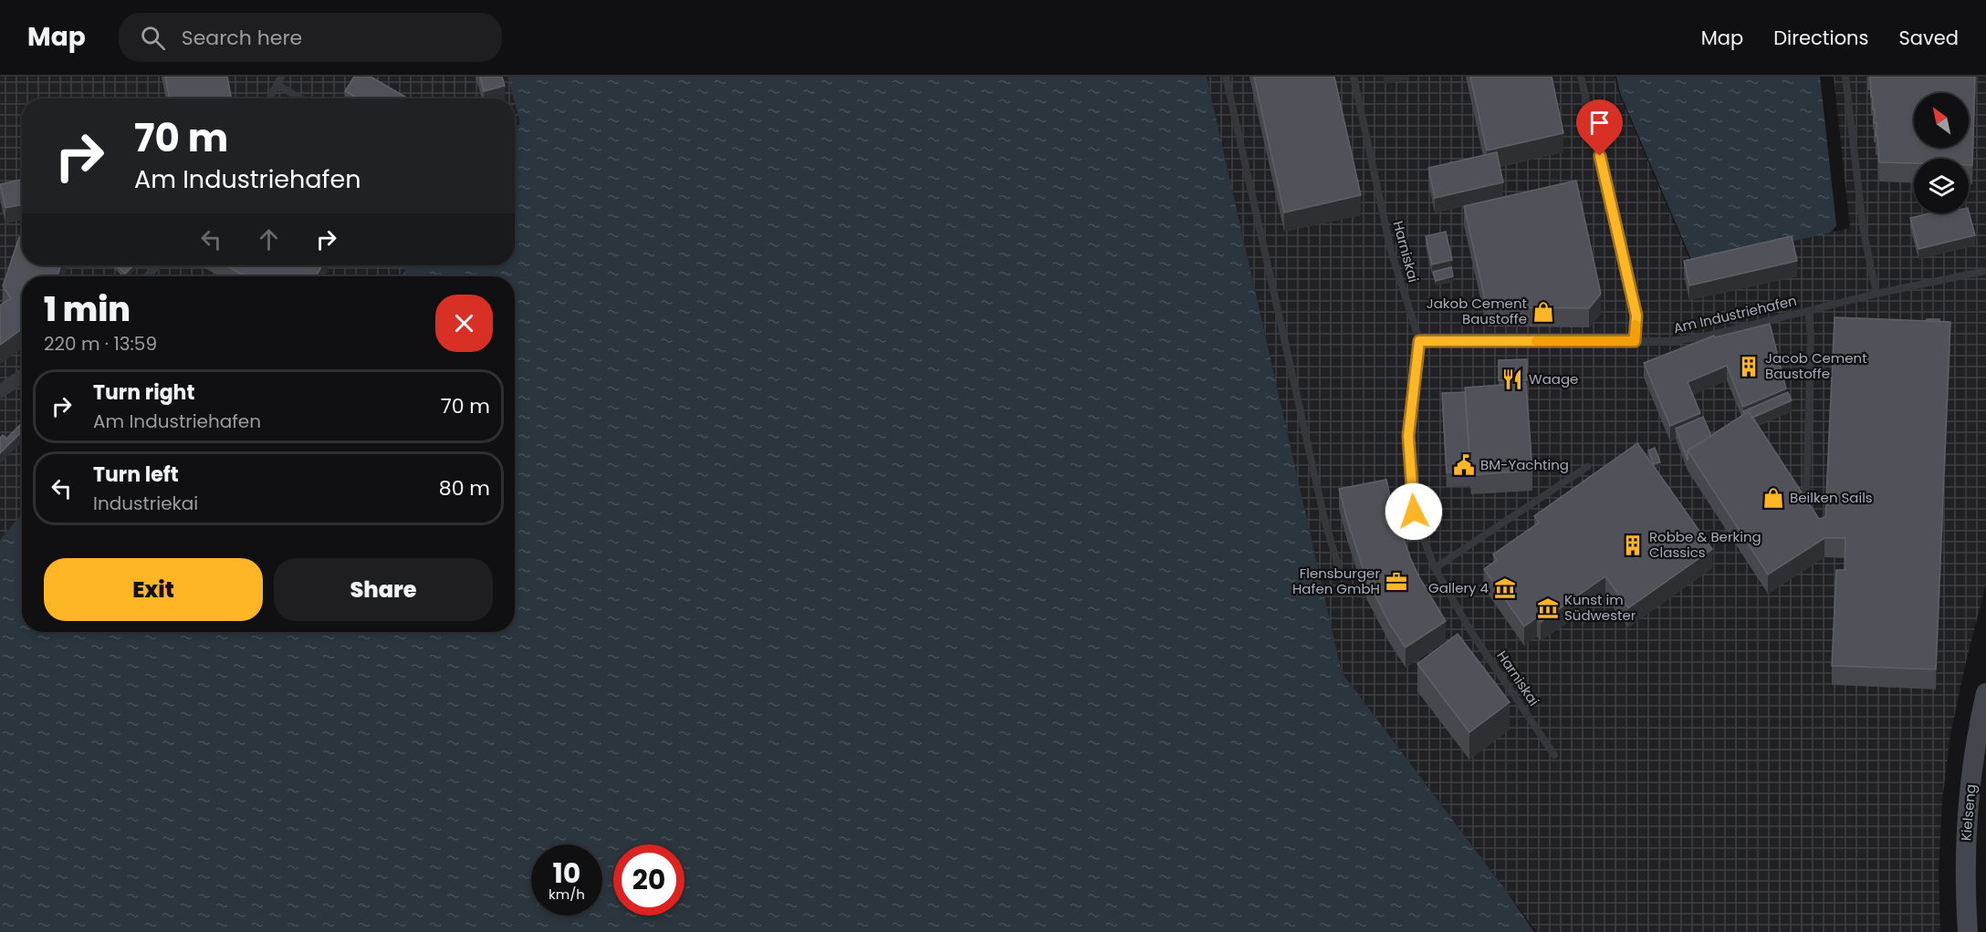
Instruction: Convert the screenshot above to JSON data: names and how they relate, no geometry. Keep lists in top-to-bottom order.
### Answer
{
  "streets": {
    "street": ["Kielseng"],
    "lane": ["Harniskai", "Am Industriehafen"]
  },
  "crossings": [
    ["Harniskai", "Am Industriehafen"]
  ],
  "places": {
    "shop": ["Jakob Cement Baustoffe", "Beilken Sails"],
    "building": ["Jacob Cement Baustoffe", "Robbe & Berking Classics"],
    "restaurant": ["Waage"],
    "public building": ["BM-Yachting"],
    "office": ["Flensburger Hafen GmbH"],
    "museum": ["Gallery 4", "Kunst im Südwester"]
  },
  "north": "top left",
  "page": {
    "header": "Map",
    "search": "Search here",
    "nav": ["Map", "Directions", "Saved"],
    "turn": ["70 m", "Am Industriehafen"],
    "heading": ["1 min", "220 m · 13:59"],
    "list": [
      {
        "name": "Turn right",
        "note": "Am Industriehafen",
        "value": "70 m"
      },
      {
        "name": "Turn left",
        "note": "Industriekai",
        "value": "80 m"
      }
    ],
    "buttons": ["Exit", "Share"],
    "speed": "10 km/h",
    "limit": "20"
  }
}
